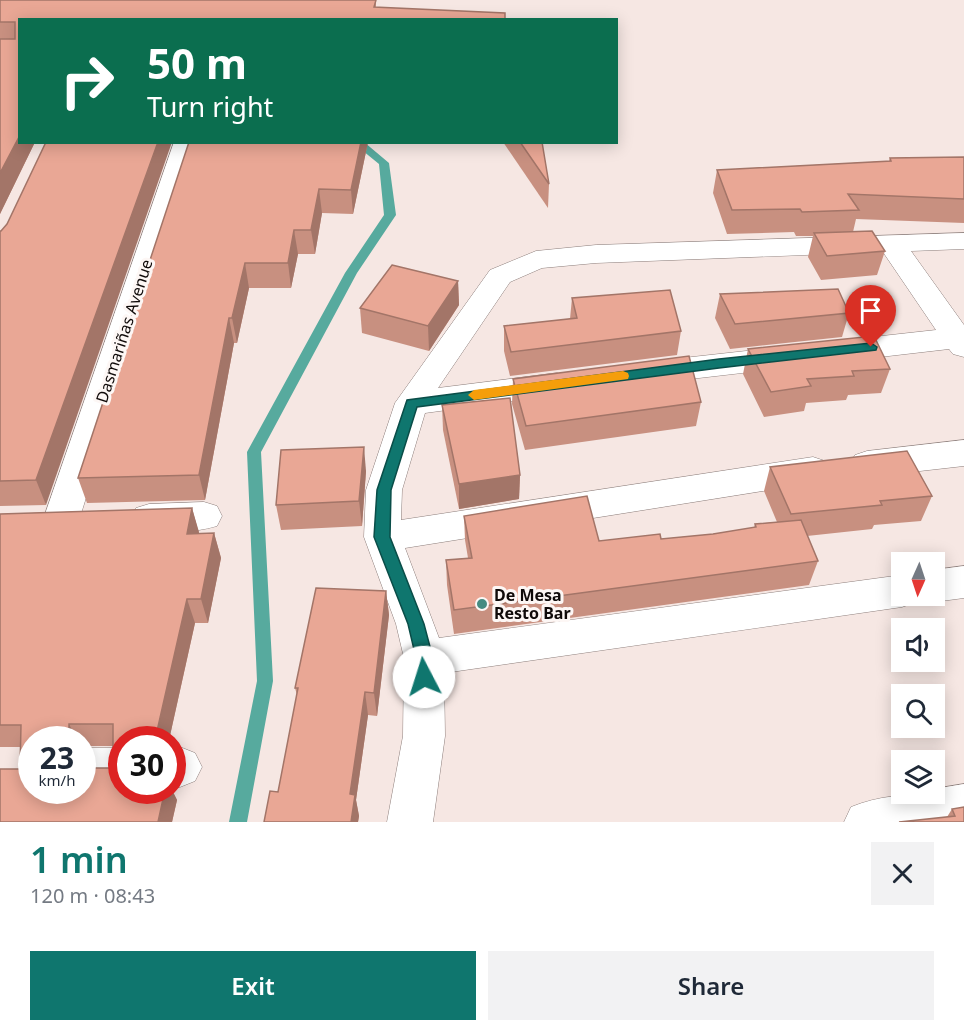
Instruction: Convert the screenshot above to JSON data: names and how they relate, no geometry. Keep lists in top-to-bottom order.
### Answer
{
  "streets": {
    "street": ["Dasmariñas Avenue"]
  },
  "places": ["De Mesa Resto Bar"],
  "north": "bottom",
  "page": {
    "turn": ["50 m", "Turn right"],
    "speed": "23 km/h",
    "limit": "30",
    "heading": ["1 min", "120 m · 08:43"],
    "buttons": ["Exit", "Share"]
  }
}
